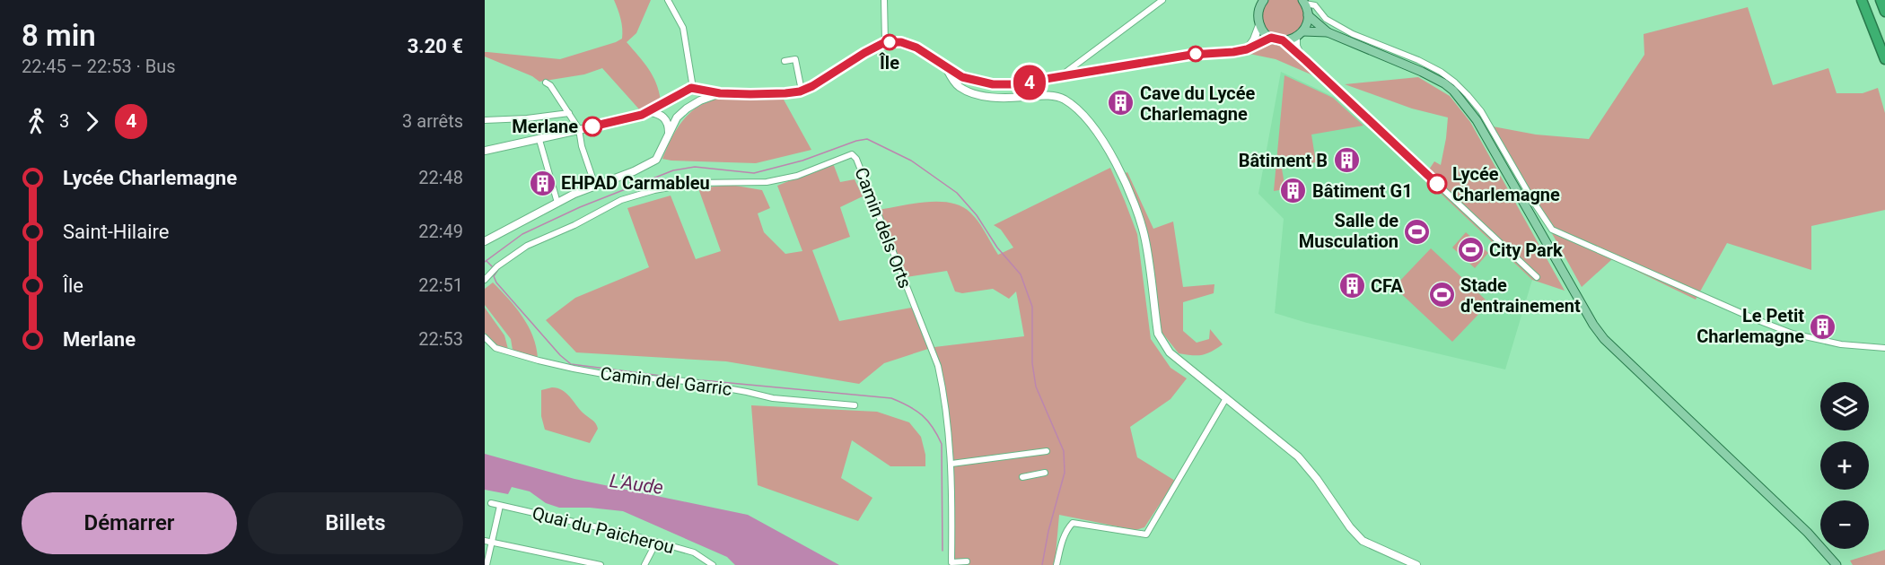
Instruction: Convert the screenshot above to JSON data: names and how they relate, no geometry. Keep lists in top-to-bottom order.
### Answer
{
  "streets": {
    "street": ["Camin dels Orts", "Camin del Garric", "Quai du Paicherou"]
  },
  "water": ["L'Aude"],
  "places": {
    "other": ["Île", "Merlane", "Lycée Charlemagne"],
    "building": [
      "Cave du Lycée Charlemagne",
      "Bâtiment B",
      "EHPAD Carmableu",
      "Bâtiment G1",
      "CFA",
      "Le Petit Charlemagne"
    ],
    "sports": ["Salle de Musculation", "City Park", "Stade d'entrainement"]
  },
  "lines": ["bus line 4"],
  "page": {
    "heading": ["8 min", "22:45 – 22:53 · Bus", "3.20 €"],
    "on_map": "4",
    "legs": ["3", "4", "3 arrêts"],
    "list": [
      {
        "name": "Lycée Charlemagne",
        "value": "22:48"
      },
      {
        "name": "Saint-Hilaire",
        "value": "22:49"
      },
      {
        "name": "Île",
        "value": "22:51"
      },
      {
        "name": "Merlane",
        "value": "22:53"
      }
    ],
    "map_buttons": ["+", "−"],
    "buttons": ["Démarrer", "Billets"]
  }
}
